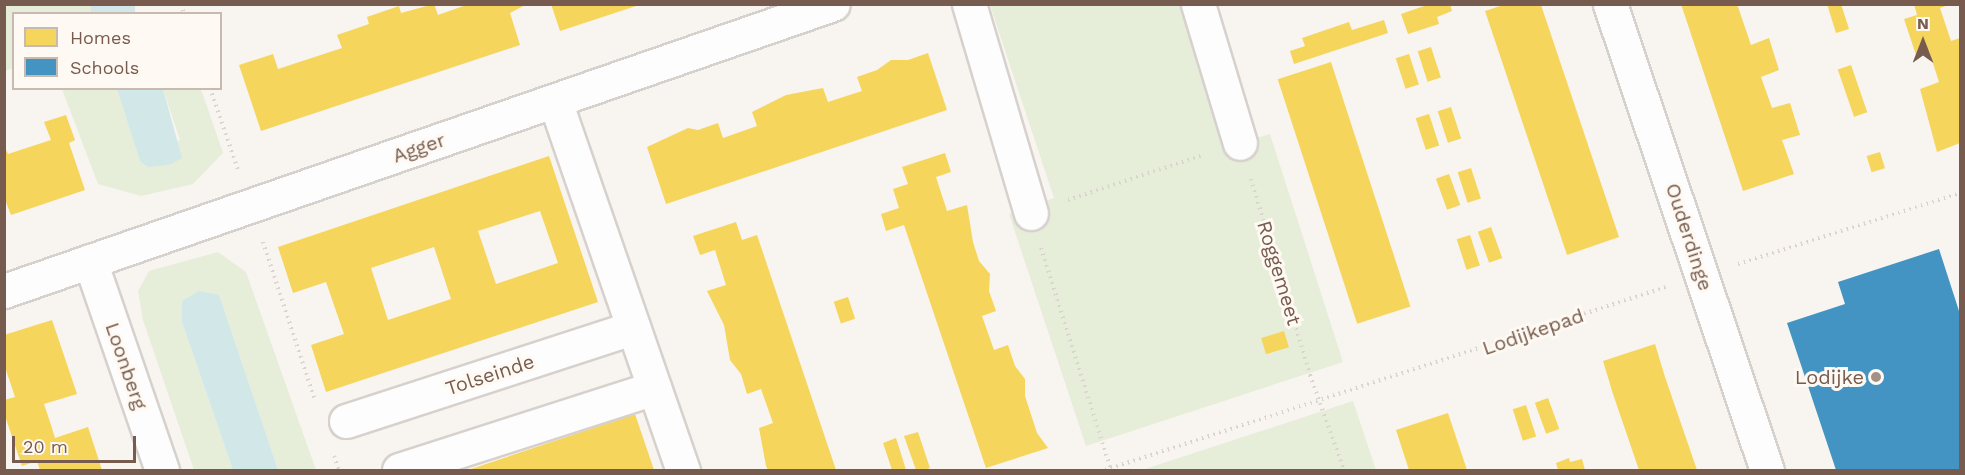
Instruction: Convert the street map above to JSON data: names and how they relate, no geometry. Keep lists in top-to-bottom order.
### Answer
{
  "streets": {
    "street": [
      "Agger",
      "Ouderdinge",
      "Loonberg",
      "Tolseinde"
    ],
    "path": ["Roggemeet", "Lodijkepad"]
  },
  "crossings": [
    ["Agger", "Loonberg"],
    ["Ouderdinge", "Lodijkepad"],
    ["Roggemeet", "Lodijkepad"]
  ],
  "places": ["Lodijke"],
  "legend": ["Homes", "Schools"],
  "scale_bar": "20 m",
  "north": "top"
}
